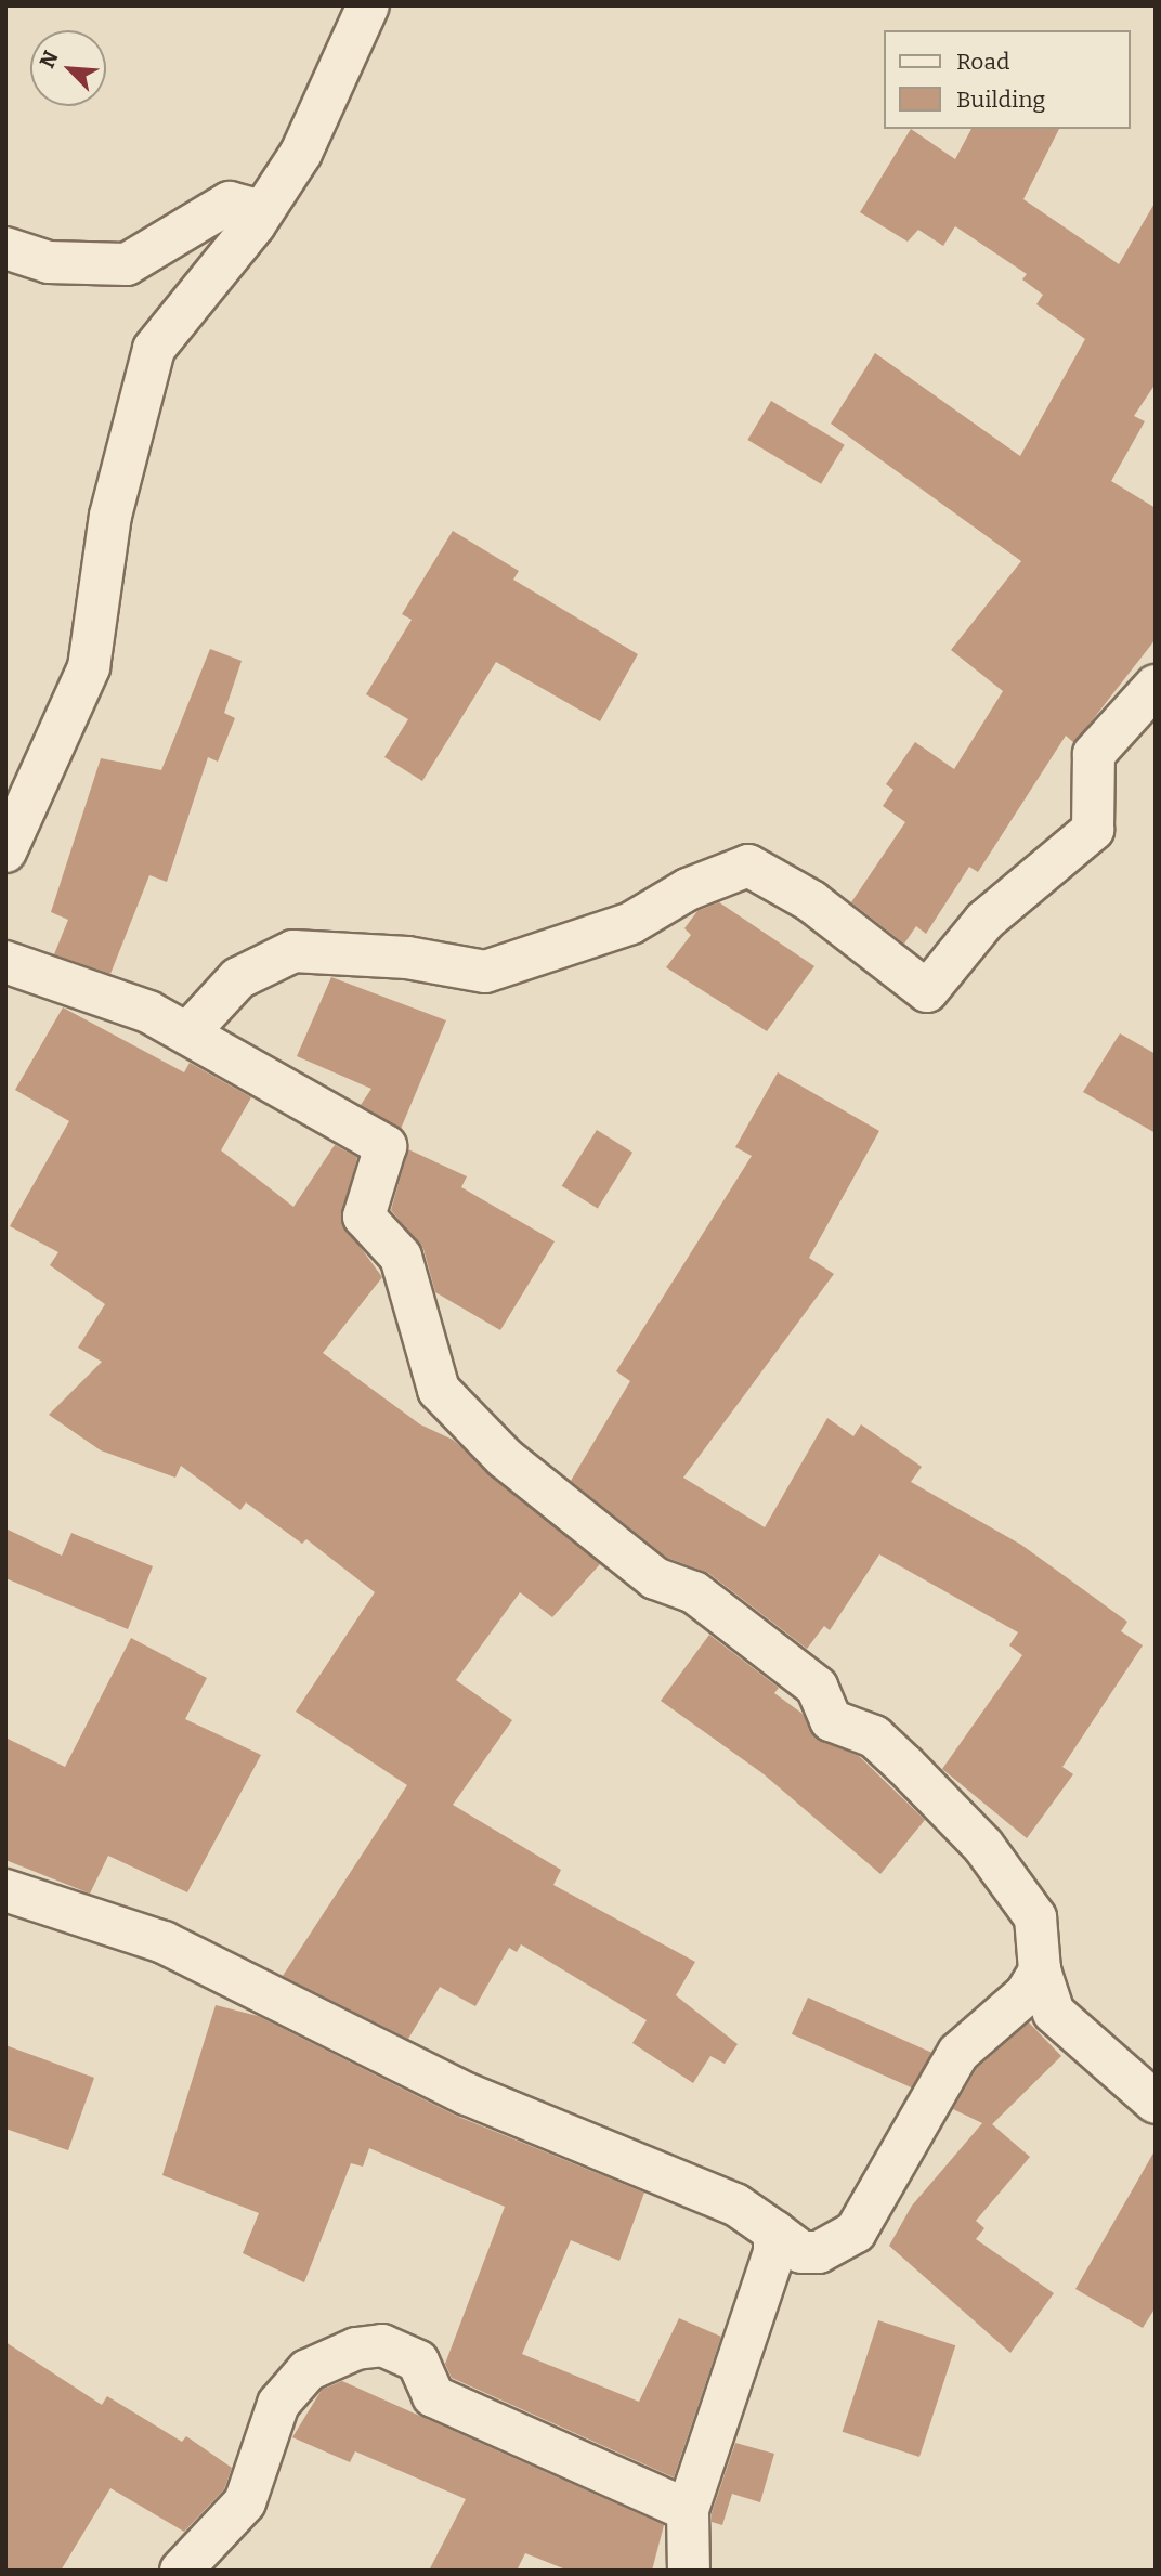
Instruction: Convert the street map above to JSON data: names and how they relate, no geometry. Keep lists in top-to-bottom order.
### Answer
{
  "legend": ["Road", "Building"],
  "north": "top left"
}
